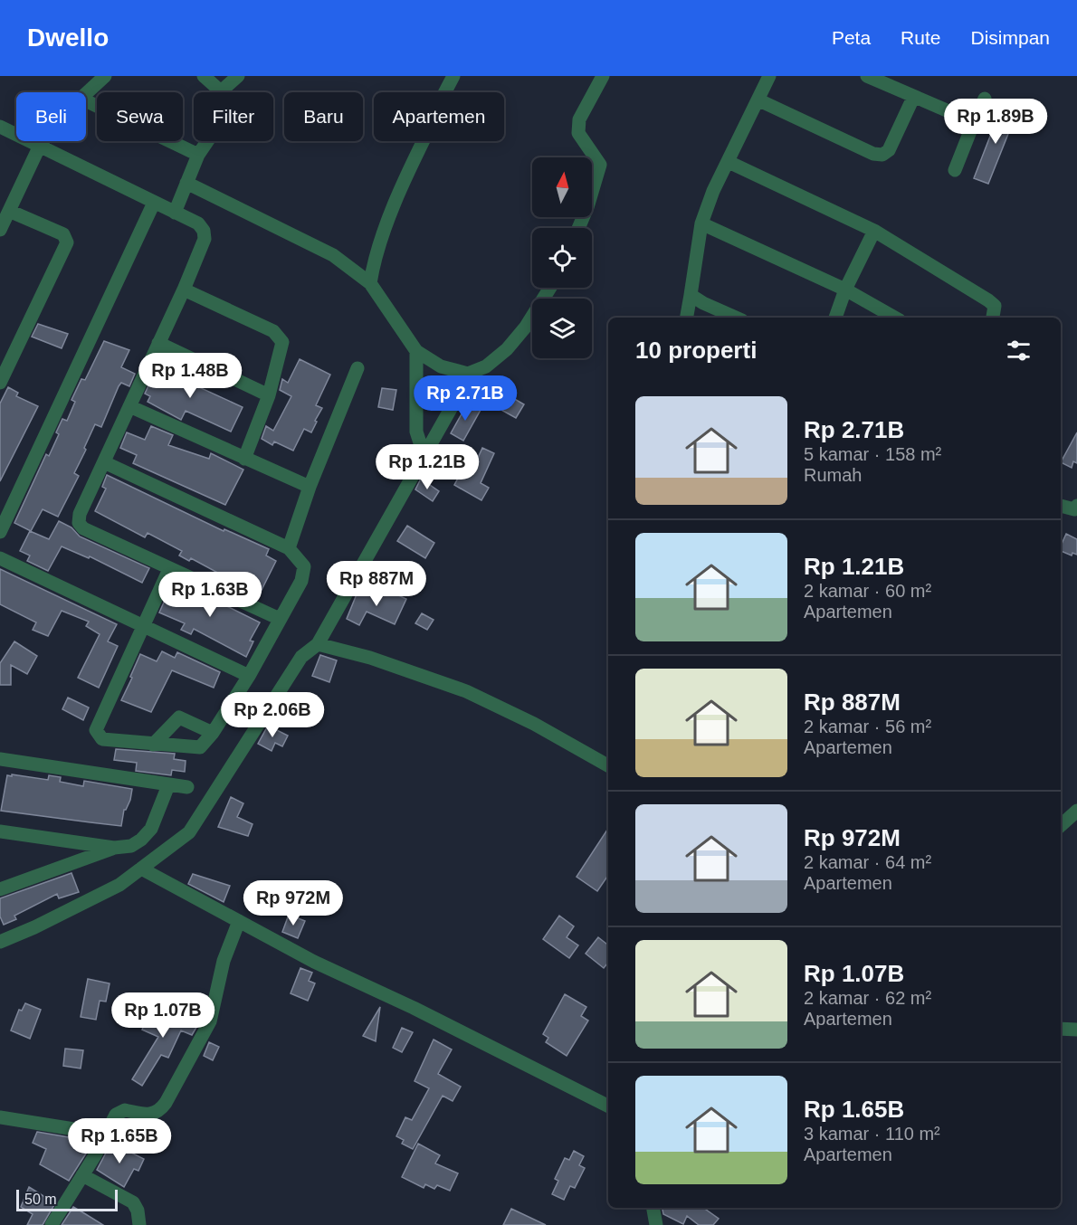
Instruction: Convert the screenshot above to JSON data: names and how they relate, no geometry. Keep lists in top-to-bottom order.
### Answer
{
  "scale_bar": "50 m",
  "north": "top",
  "page": {
    "header": "Dwello",
    "nav": ["Peta", "Rute", "Disimpan"],
    "chip": [
      "Beli",
      "Sewa",
      "Filter",
      "Baru",
      "Apartemen"
    ],
    "price": [
      "Rp 1.89B",
      "Rp 1.48B",
      "Rp 2.71B",
      "Rp 1.21B",
      "Rp 887M",
      "Rp 1.63B",
      "Rp 2.06B",
      "Rp 972M",
      "Rp 1.07B",
      "Rp 1.65B"
    ],
    "heading": "10 properti",
    "list": [
      {
        "name": "Rp 2.71B",
        "note": "5 kamar · 158 m² · Rumah"
      },
      {
        "name": "Rp 1.21B",
        "note": "2 kamar · 60 m² · Apartemen"
      },
      {
        "name": "Rp 887M",
        "note": "2 kamar · 56 m² · Apartemen"
      },
      {
        "name": "Rp 972M",
        "note": "2 kamar · 64 m² · Apartemen"
      },
      {
        "name": "Rp 1.07B",
        "note": "2 kamar · 62 m² · Apartemen"
      },
      {
        "name": "Rp 1.65B",
        "note": "3 kamar · 110 m² · Apartemen"
      }
    ],
    "scale": "50 m"
  }
}
